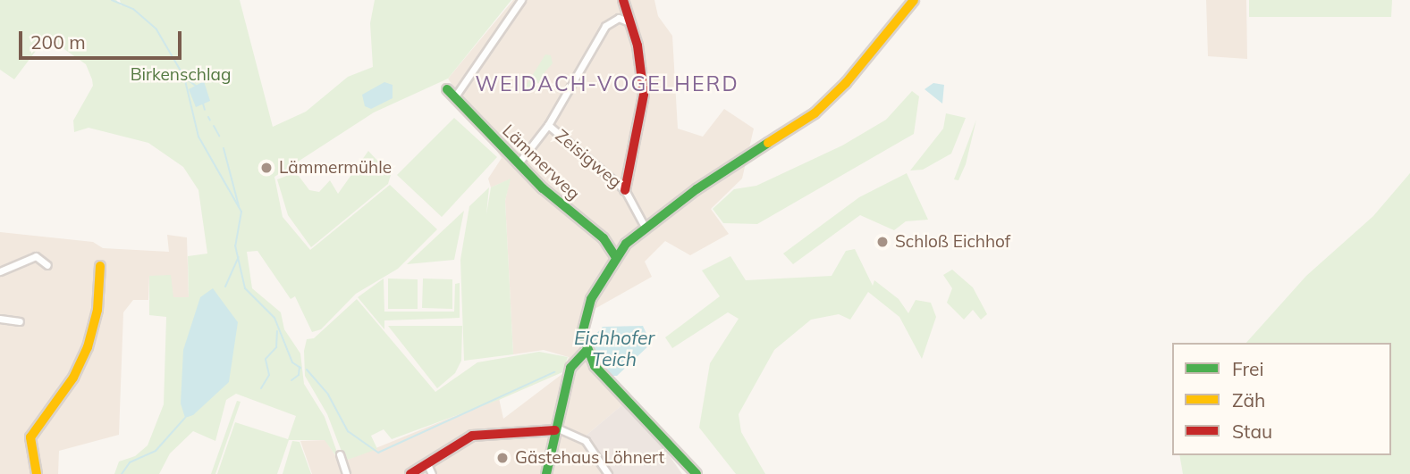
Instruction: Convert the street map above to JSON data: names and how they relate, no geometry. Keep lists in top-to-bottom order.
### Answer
{
  "streets": {
    "street": ["Zeisigweg", "Lämmerweg"]
  },
  "districts": ["WEIDACH-VOGELHERD"],
  "water": ["Eichhofer Teich"],
  "parks": ["Birkenschlag"],
  "places": ["Lämmermühle", "Schloß Eichhof", "Gästehaus Löhnert"],
  "legend": ["Frei", "Zäh", "Stau"],
  "scale_bar": "200 m"
}
